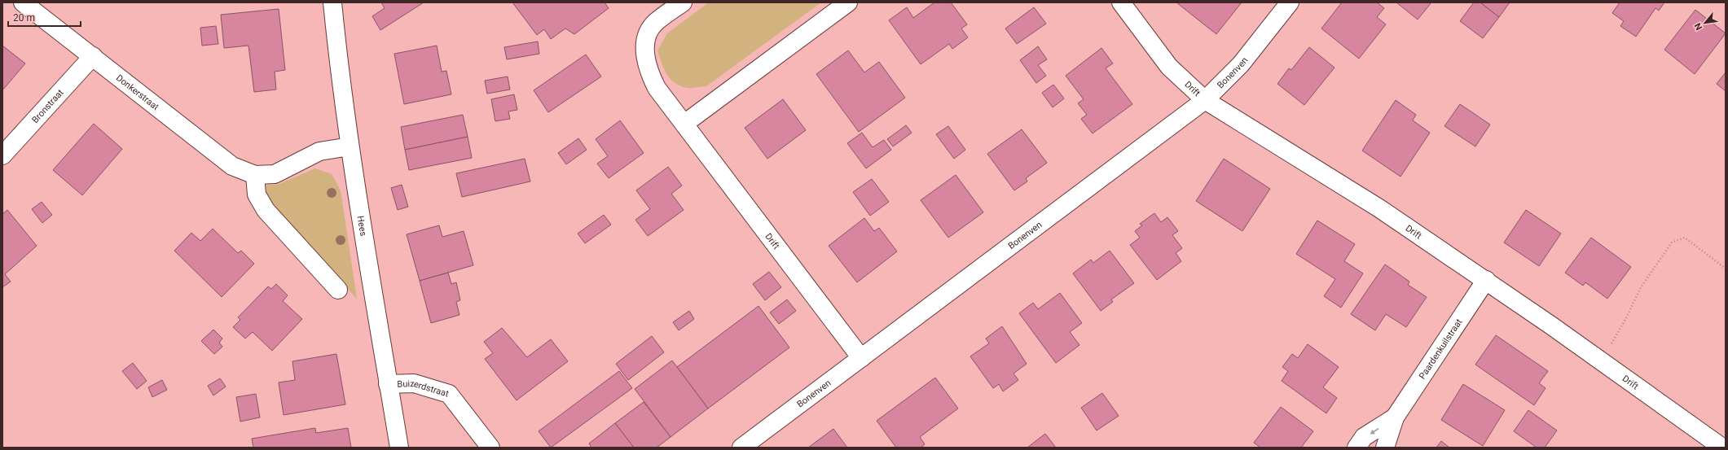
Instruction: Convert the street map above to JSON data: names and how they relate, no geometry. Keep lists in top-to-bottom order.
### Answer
{
  "streets": {
    "street": [
      "Bonenven",
      "Drift",
      "Donkerstraat",
      "Bronstraat",
      "Hees",
      "Paardenkuilstraat",
      "Buizerdstraat"
    ]
  },
  "crossings": [
    ["Bonenven", "Drift"],
    ["Drift", "Paardenkuilstraat"],
    ["Donkerstraat", "Bronstraat"],
    ["Donkerstraat", "Hees"],
    ["Hees", "Buizerdstraat"]
  ],
  "scale_bar": "20 m",
  "north": "bottom left"
}
